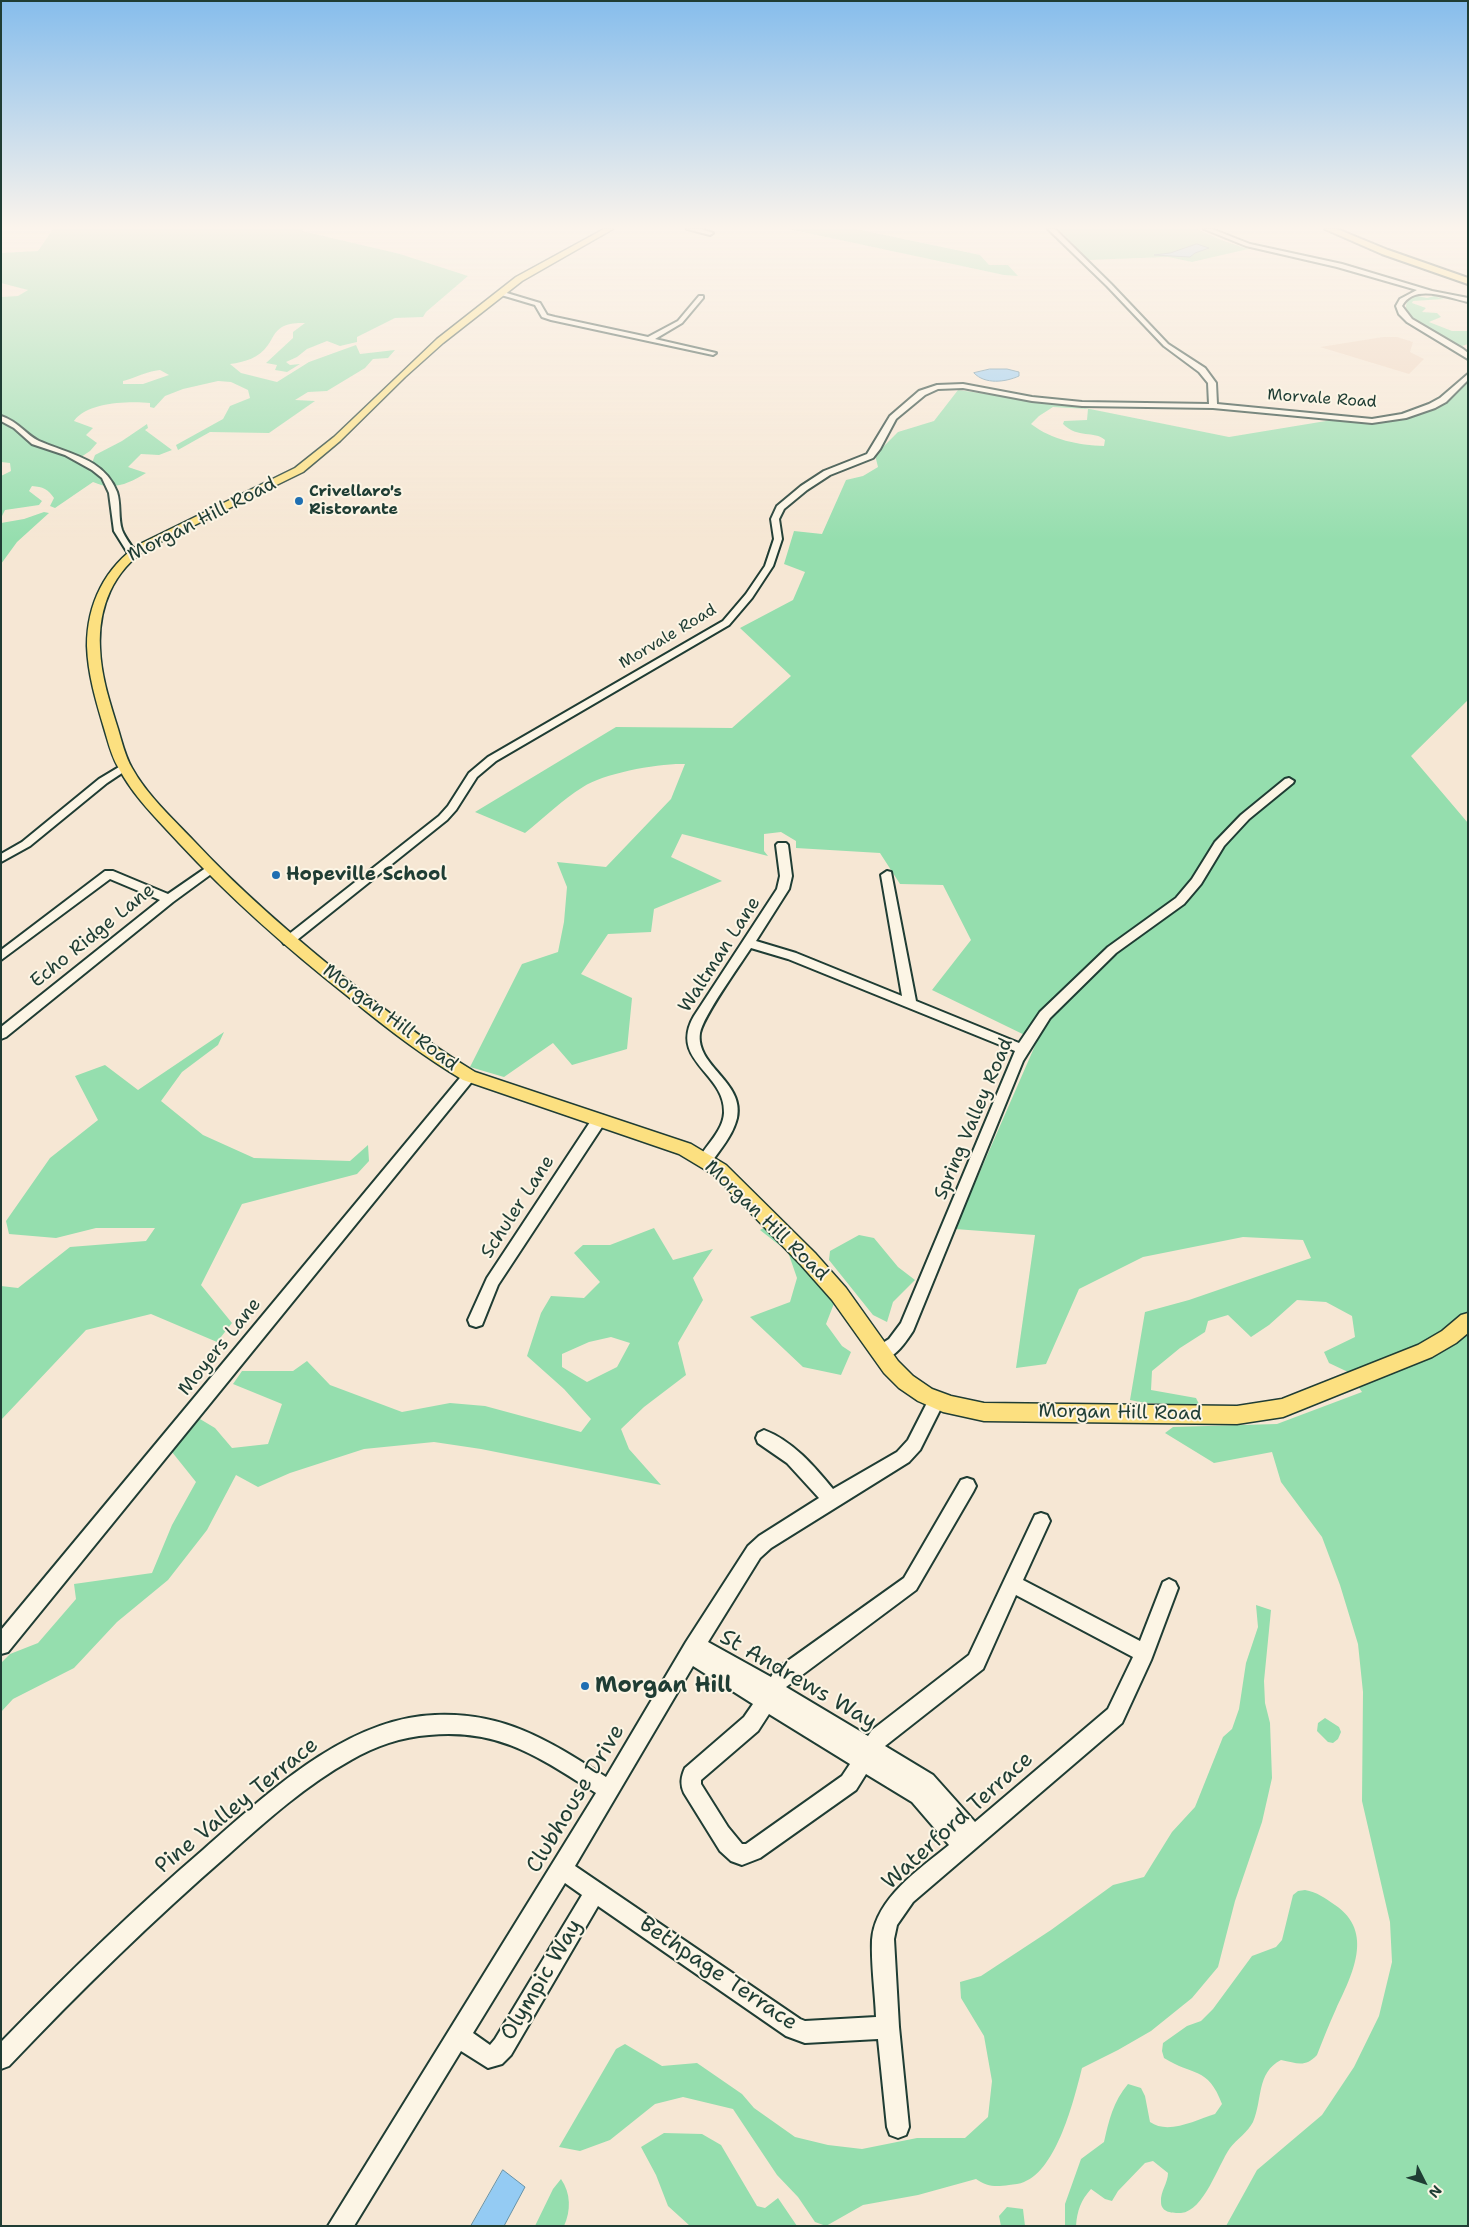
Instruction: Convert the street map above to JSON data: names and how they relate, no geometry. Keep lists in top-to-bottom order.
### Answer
{
  "streets": {
    "main road": ["Morgan Hill Road"],
    "street": [
      "Morvale Road",
      "Echo Ridge Lane",
      "Waltman Lane",
      "Spring Valley Road",
      "Schuler Lane",
      "Moyers Lane",
      "St Andrews Way",
      "Clubhouse Drive",
      "Pine Valley Terrace",
      "Waterford Terrace",
      "Bethpage Terrace",
      "Olympic Way"
    ]
  },
  "crossings": [
    ["Morvale Road", "Morgan Hill Road"],
    ["Morgan Hill Road", "Echo Ridge Lane"],
    ["Morgan Hill Road", "Waltman Lane"],
    ["Morgan Hill Road", "Spring Valley Road"],
    ["Morgan Hill Road", "Schuler Lane"],
    ["Morgan Hill Road", "Moyers Lane"],
    ["Morgan Hill Road", "Clubhouse Drive"],
    ["St Andrews Way", "Clubhouse Drive"],
    ["St Andrews Way", "Waterford Terrace"],
    ["Clubhouse Drive", "Pine Valley Terrace"],
    ["Clubhouse Drive", "Bethpage Terrace"],
    ["Clubhouse Drive", "Olympic Way"],
    ["Waterford Terrace", "Bethpage Terrace"],
    ["Bethpage Terrace", "Olympic Way"]
  ],
  "places": ["Crivellaro's Ristorante", "Hopeville School", "Morgan Hill"],
  "north": "bottom right"
}
